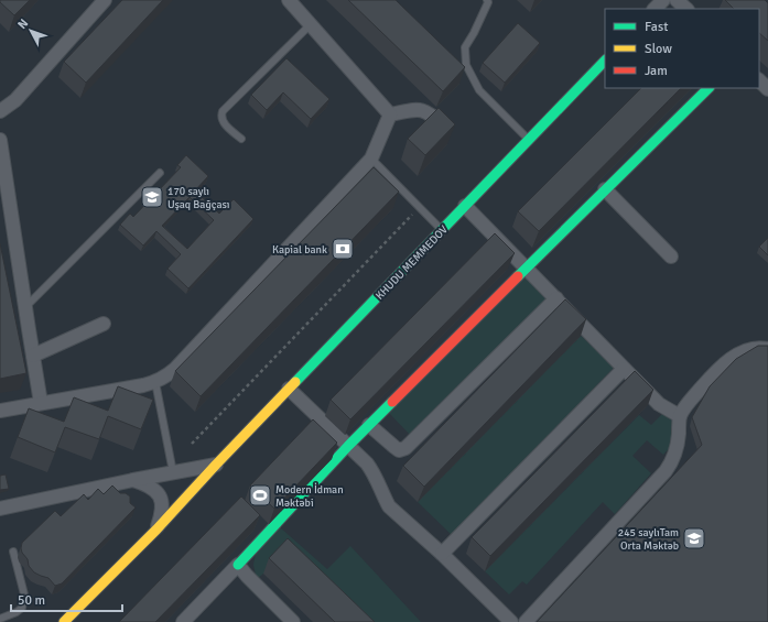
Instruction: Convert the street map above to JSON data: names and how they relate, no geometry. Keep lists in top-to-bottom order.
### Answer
{
  "streets": {
    "street": ["KHUDU MEMMEDOV"]
  },
  "places": {
    "school or university": ["170 saylı Uşaq Bağçası", "245 saylıTam Orta Məktəb"],
    "bank": ["Kapial bank"],
    "sports": ["Modern İdman Məktəbi"]
  },
  "legend": ["Fast", "Slow", "Jam"],
  "scale_bar": "50 m",
  "north": "top left"
}
